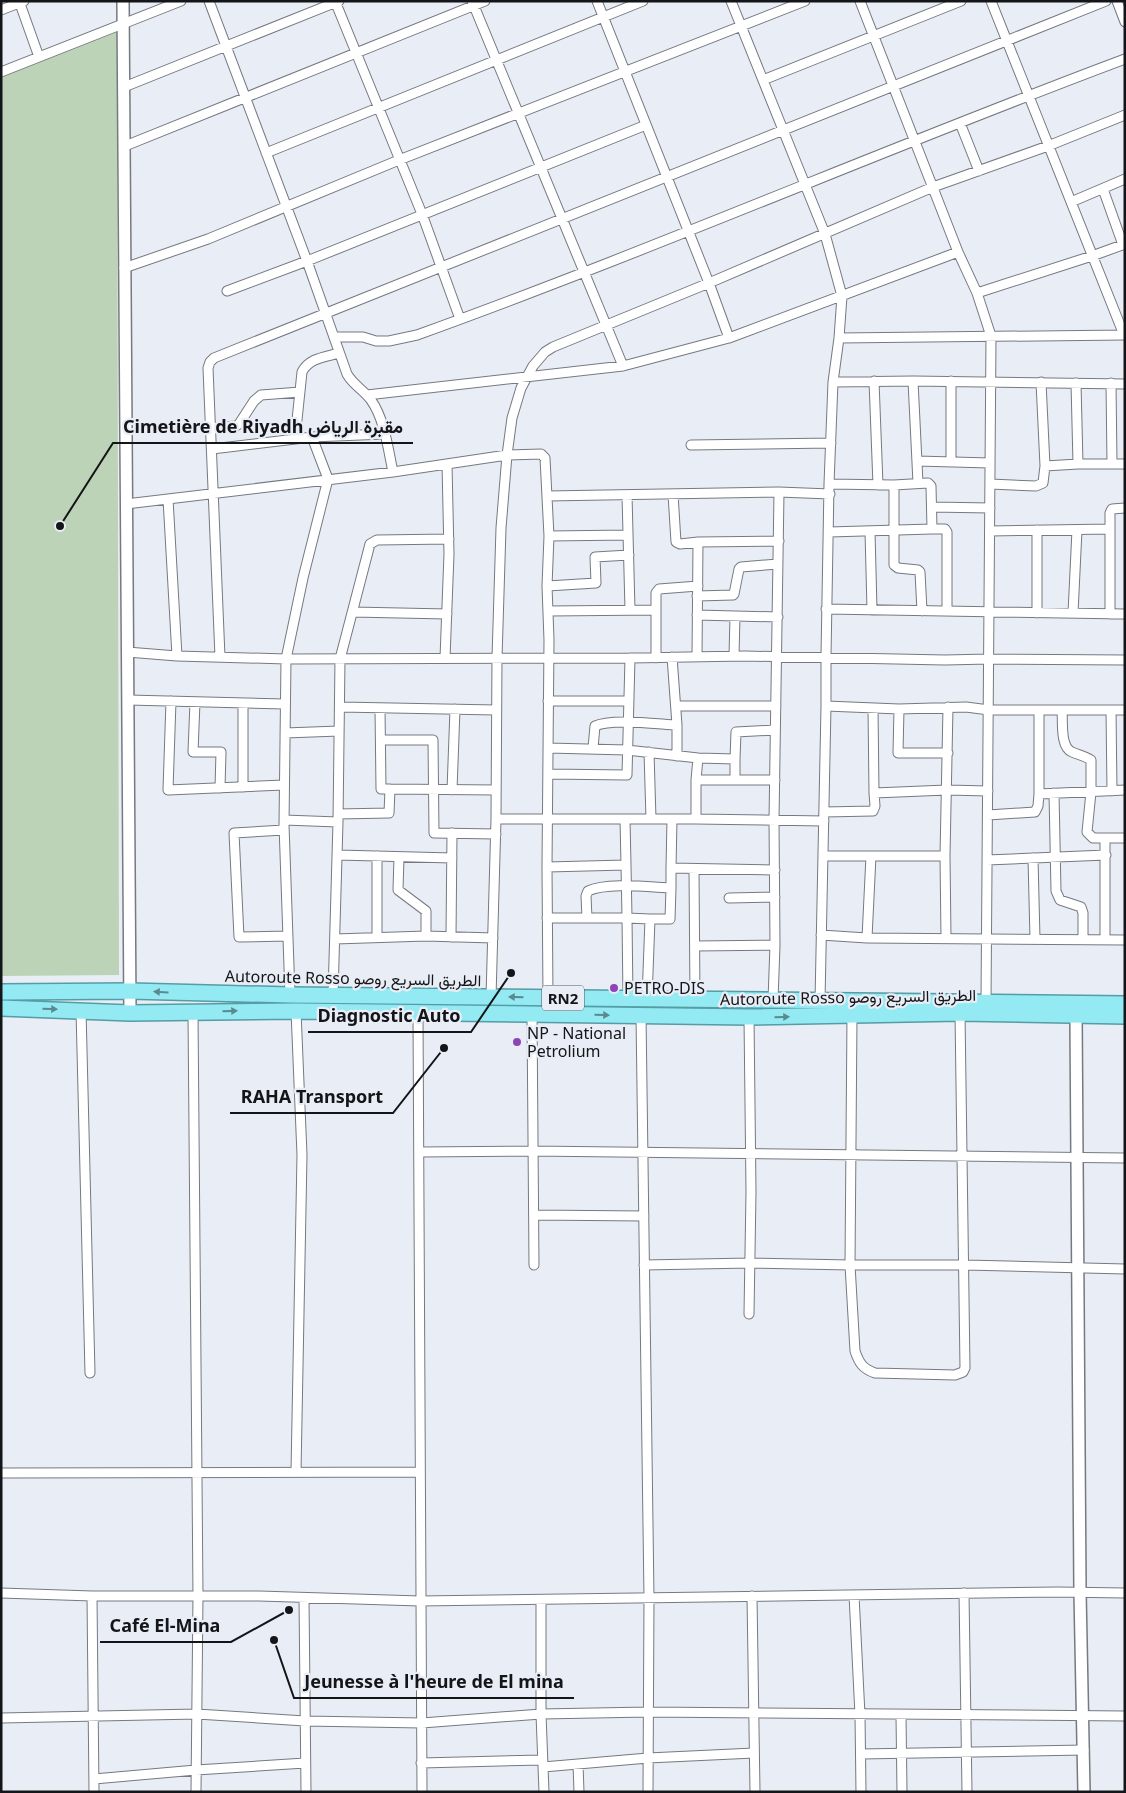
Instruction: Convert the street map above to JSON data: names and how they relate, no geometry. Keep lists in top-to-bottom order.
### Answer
{
  "streets": {
    "highway": ["Autoroute Rosso الطريق السريع روصو", "RN2"]
  },
  "places": [
    "Cimetière de Riyadh مقبرة الرياض",
    "Diagnostic Auto",
    "PETRO-DIS",
    "NP - National Petrolium",
    "RAHA Transport",
    "Café El-Mina",
    "Jeunesse à l'heure de El mina"
  ]
}
